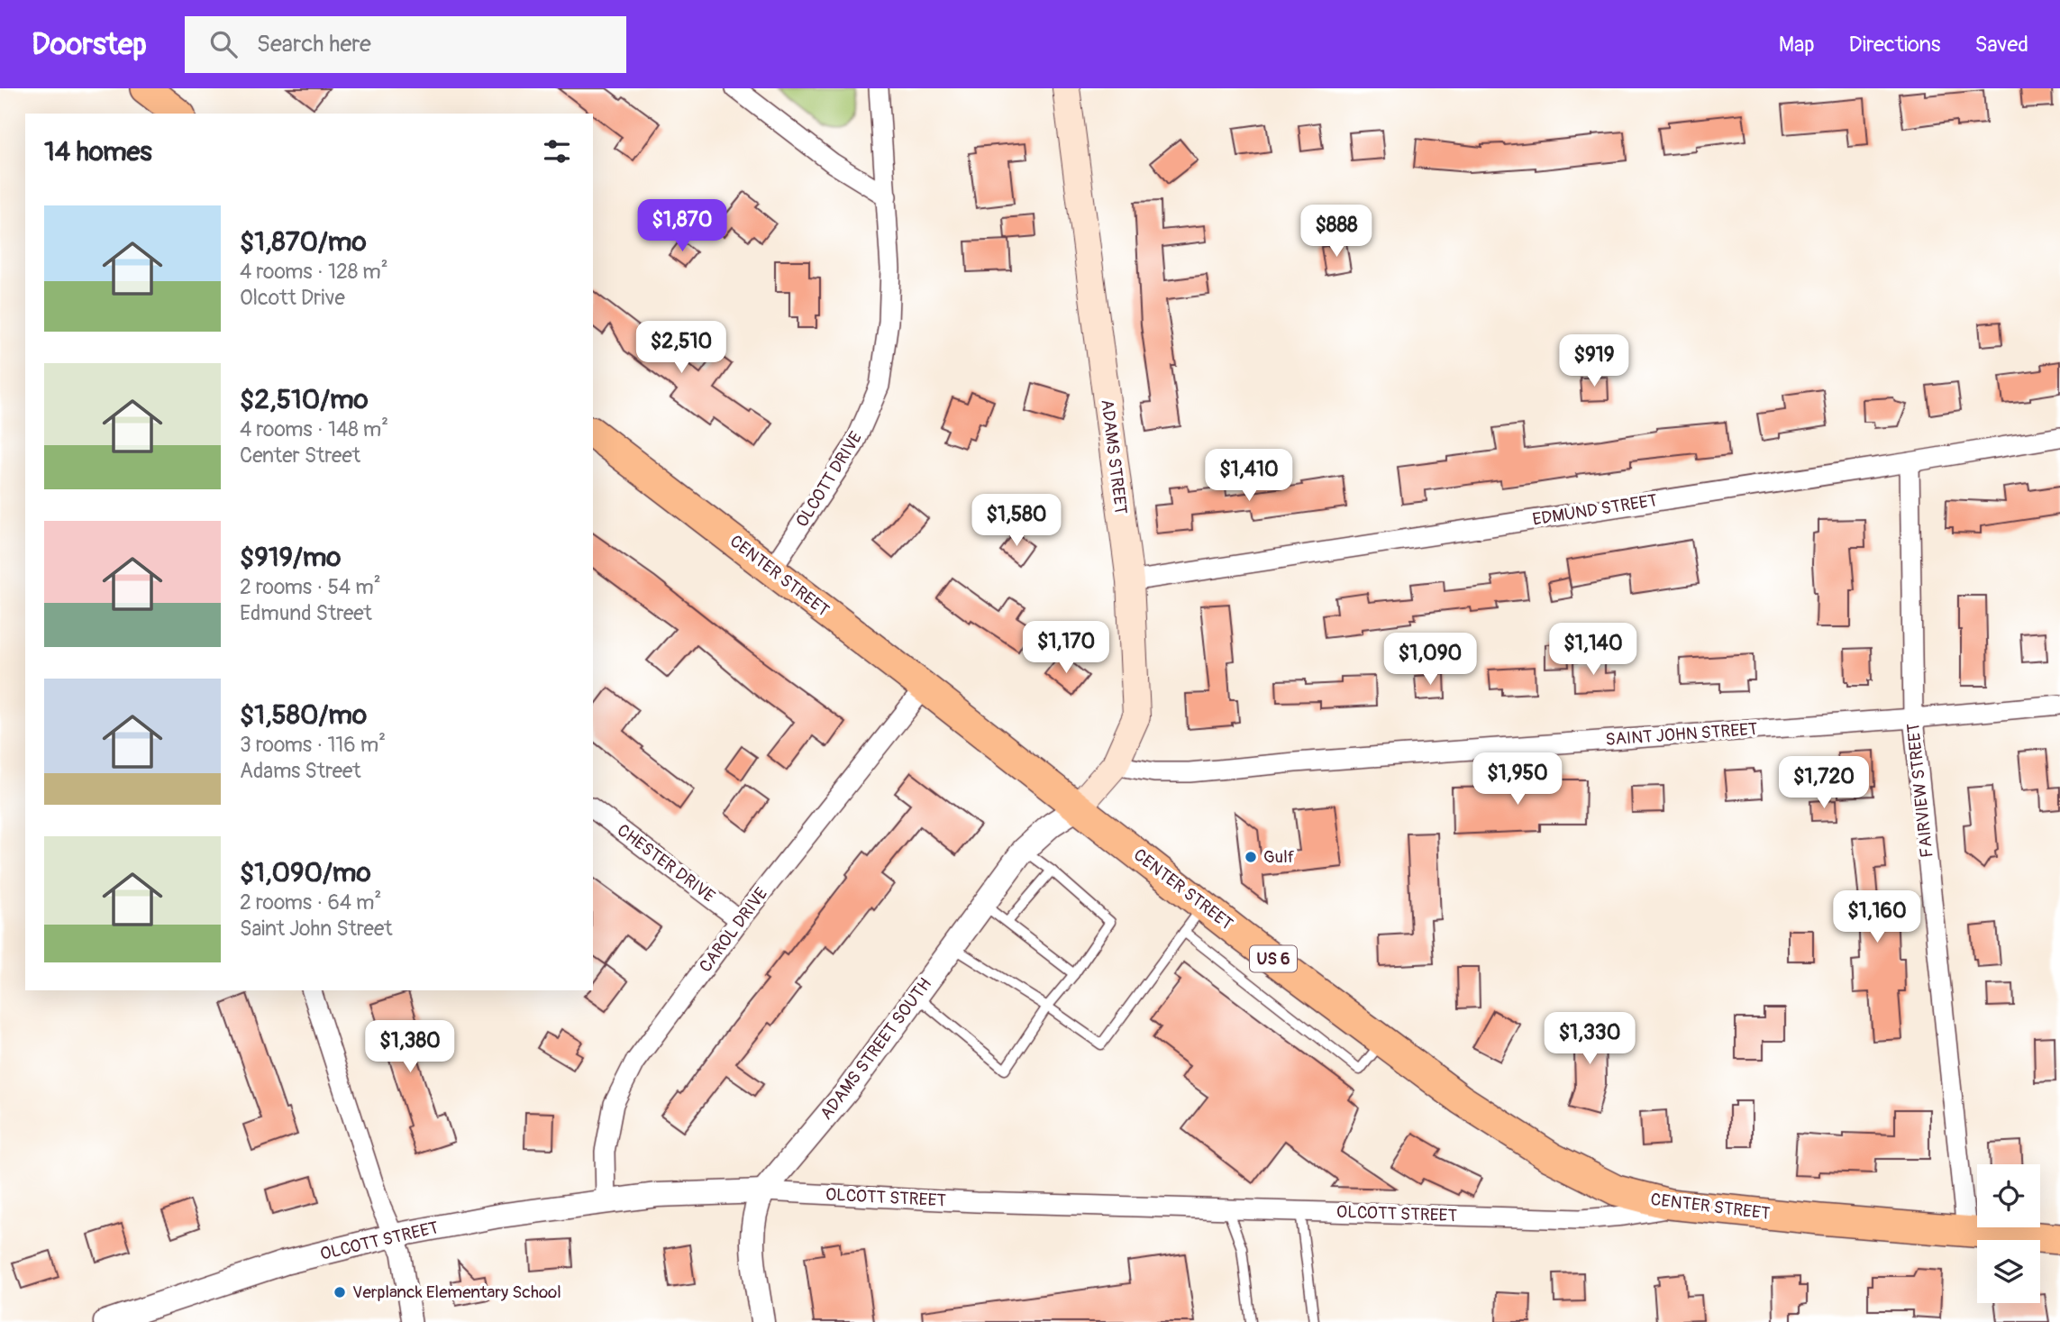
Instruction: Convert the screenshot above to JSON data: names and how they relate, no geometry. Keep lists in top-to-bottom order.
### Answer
{
  "streets": {
    "main road": ["ADAMS STREET", "CENTER STREET", "US 6"],
    "street": [
      "OLCOTT DRIVE",
      "EDMUND STREET",
      "SAINT JOHN STREET",
      "FAIRVIEW STREET",
      "CHESTER DRIVE",
      "CAROL DRIVE",
      "ADAMS STREET SOUTH",
      "OLCOTT STREET"
    ]
  },
  "crossings": [
    ["ADAMS STREET", "EDMUND STREET"],
    ["ADAMS STREET", "CENTER STREET"],
    ["ADAMS STREET", "SAINT JOHN STREET"],
    ["ADAMS STREET", "ADAMS STREET SOUTH"],
    ["OLCOTT DRIVE", "CENTER STREET"],
    ["EDMUND STREET", "FAIRVIEW STREET"],
    ["CENTER STREET", "FAIRVIEW STREET"],
    ["CENTER STREET", "CAROL DRIVE"],
    ["CENTER STREET", "ADAMS STREET SOUTH"],
    ["CENTER STREET", "OLCOTT STREET"],
    ["SAINT JOHN STREET", "FAIRVIEW STREET"],
    ["CHESTER DRIVE", "CAROL DRIVE"],
    ["CAROL DRIVE", "OLCOTT STREET"],
    ["ADAMS STREET SOUTH", "OLCOTT STREET"]
  ],
  "places": ["Gulf", "Verplanck Elementary School"],
  "page": {
    "header": "Doorstep",
    "search": "Search here",
    "nav": ["Map", "Directions", "Saved"],
    "heading": "14 homes",
    "list": [
      {
        "name": "$1,870/mo",
        "note": "4 rooms · 128 m² · Olcott Drive"
      },
      {
        "name": "$2,510/mo",
        "note": "4 rooms · 148 m² · Center Street"
      },
      {
        "name": "$919/mo",
        "note": "2 rooms · 54 m² · Edmund Street"
      },
      {
        "name": "$1,580/mo",
        "note": "3 rooms · 116 m² · Adams Street"
      },
      {
        "name": "$1,090/mo",
        "note": "2 rooms · 64 m² · Saint John Street"
      }
    ],
    "price": [
      "$1,870",
      "$888",
      "$2,510",
      "$919",
      "$1,410",
      "$1,580",
      "$1,170",
      "$1,140",
      "$1,090",
      "$1,950",
      "$1,720",
      "$1,160",
      "$1,330",
      "$1,380"
    ]
  }
}
